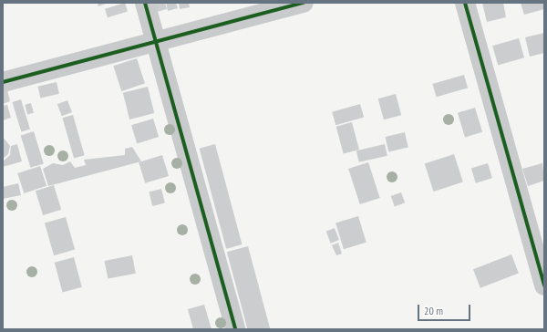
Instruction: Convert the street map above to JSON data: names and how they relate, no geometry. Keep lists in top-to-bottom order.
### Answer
{
  "scale_bar": "20 m"
}
